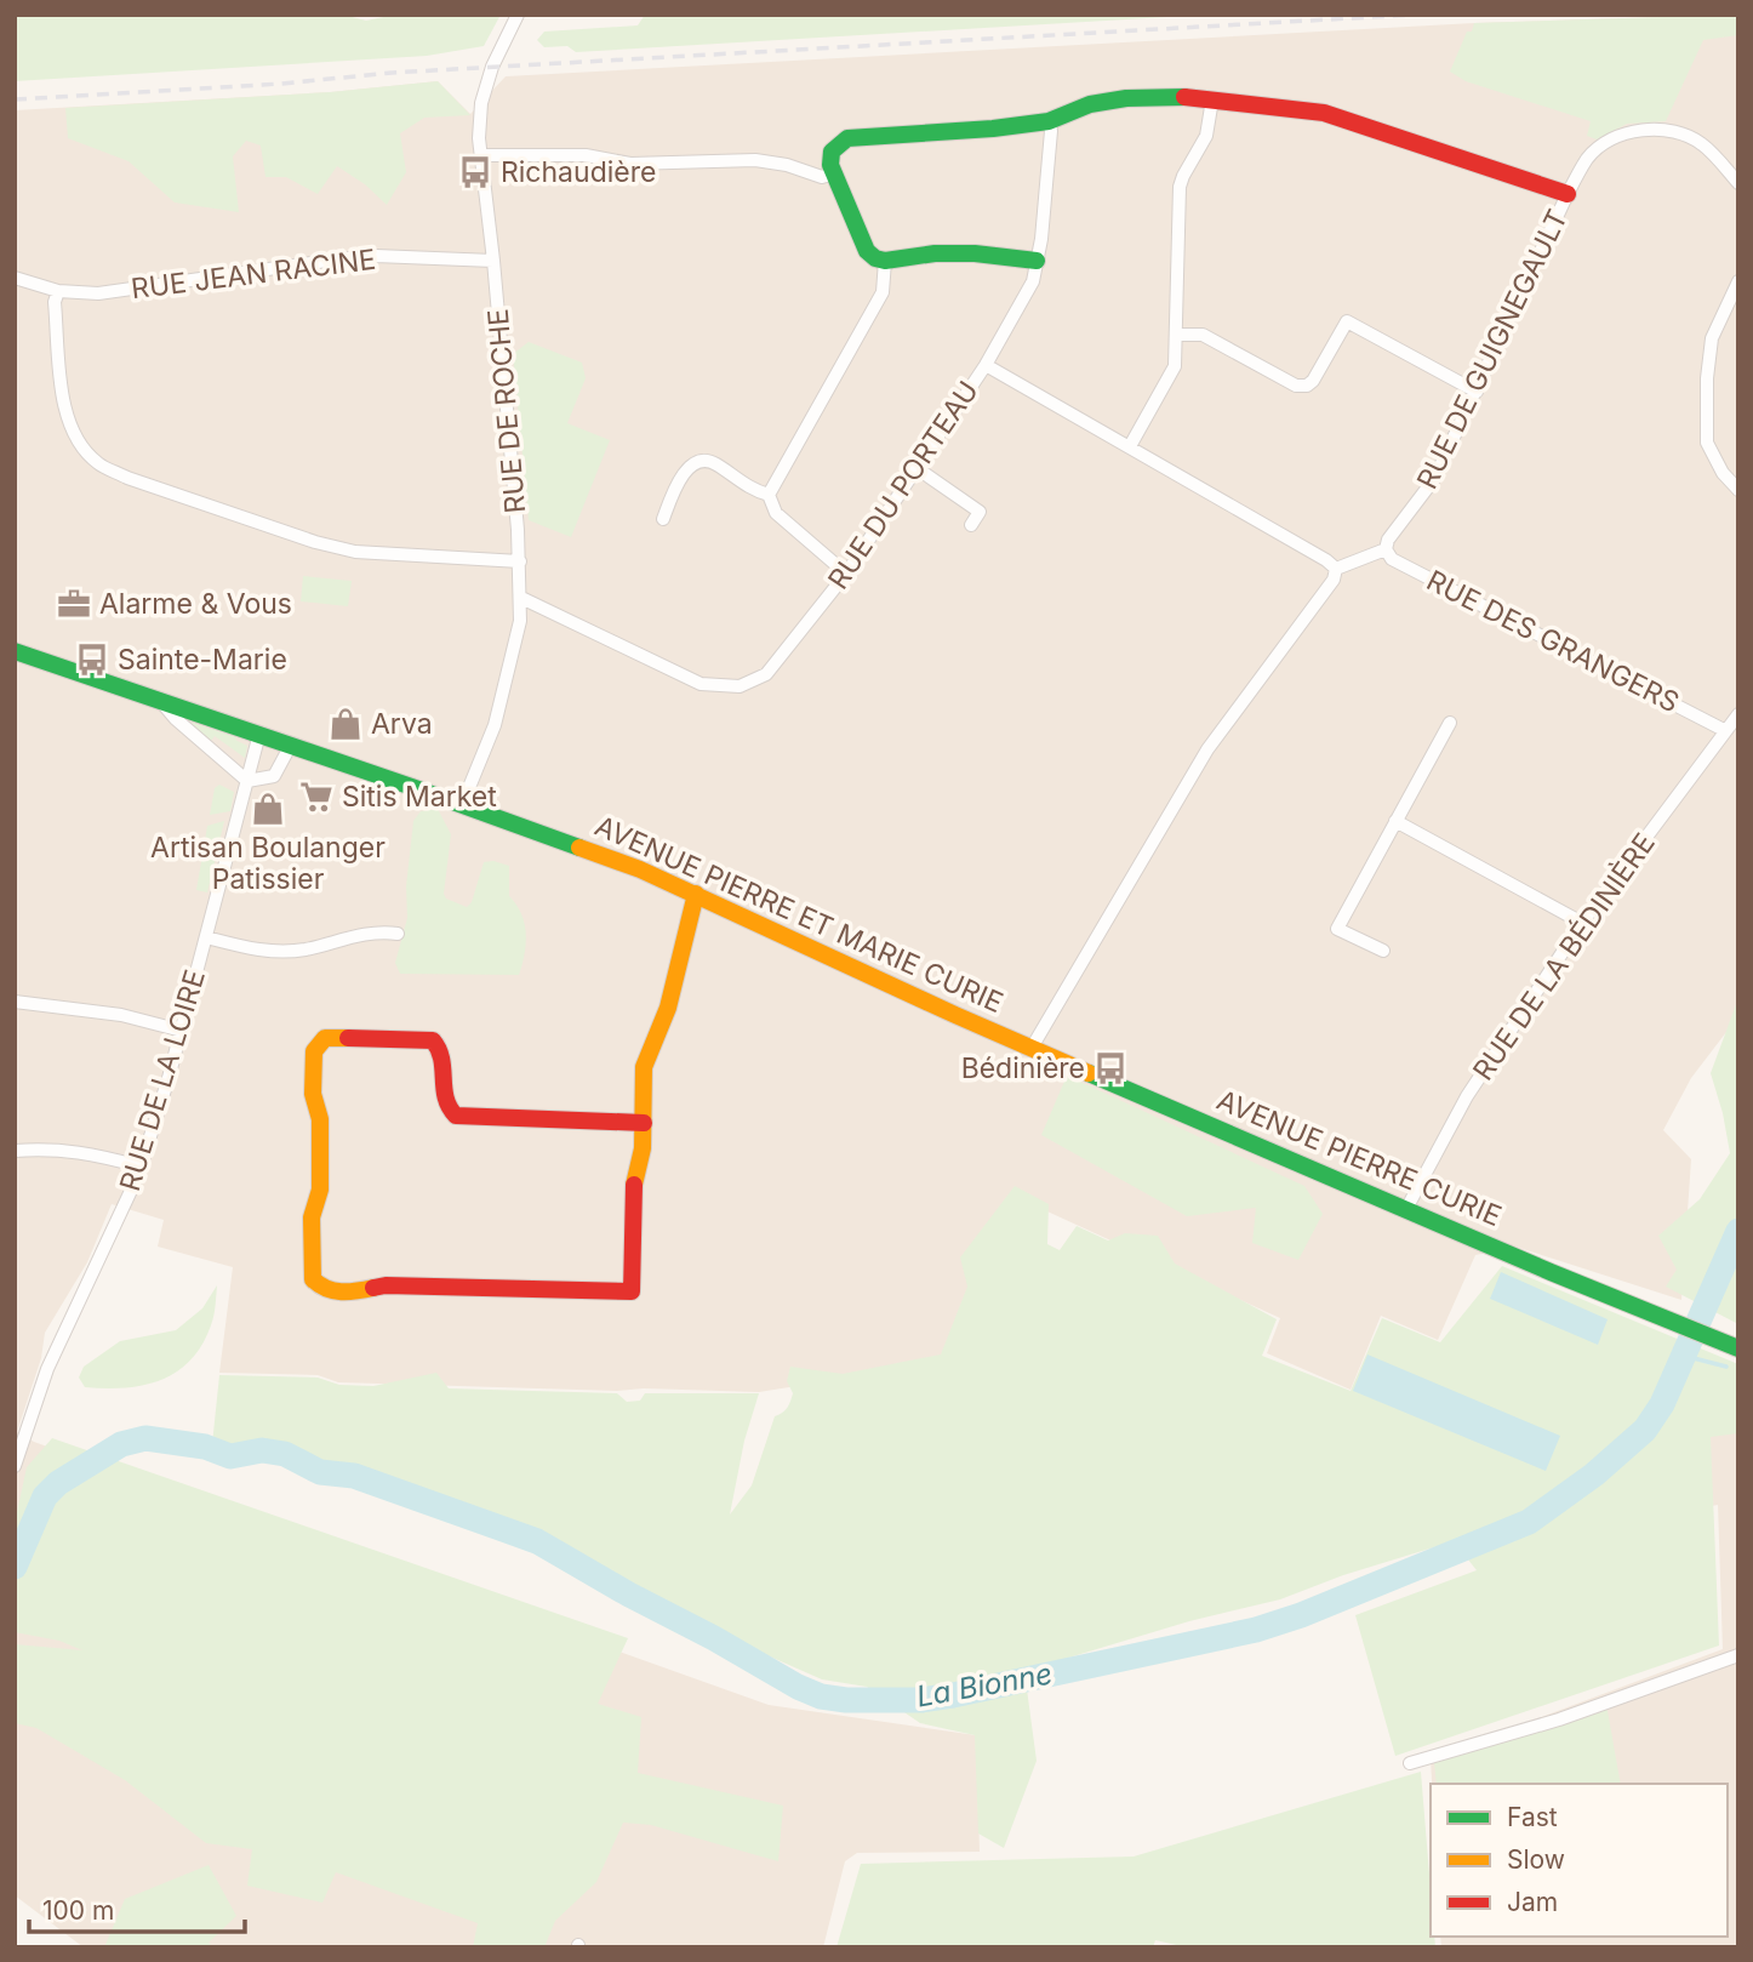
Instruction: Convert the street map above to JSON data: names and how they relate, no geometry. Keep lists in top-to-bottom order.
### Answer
{
  "streets": {
    "street": [
      "RUE JEAN RACINE",
      "RUE DE GUIGNEGAULT",
      "RUE DE ROCHE",
      "RUE DU PORTEAU",
      "RUE DES GRANGERS",
      "AVENUE PIERRE ET MARIE CURIE",
      "RUE DE LA BÉDINIÈRE",
      "RUE DE LA LOIRE",
      "AVENUE PIERRE CURIE"
    ]
  },
  "crossings": [
    ["RUE JEAN RACINE", "RUE DE ROCHE"],
    ["RUE DE GUIGNEGAULT", "RUE DES GRANGERS"],
    ["RUE DE ROCHE", "RUE DU PORTEAU"],
    ["RUE DE ROCHE", "AVENUE PIERRE ET MARIE CURIE"],
    ["RUE DES GRANGERS", "RUE DE LA BÉDINIÈRE"],
    ["AVENUE PIERRE ET MARIE CURIE", "RUE DE LA LOIRE"],
    ["AVENUE PIERRE ET MARIE CURIE", "AVENUE PIERRE CURIE"],
    ["RUE DE LA BÉDINIÈRE", "AVENUE PIERRE CURIE"]
  ],
  "water": ["La Bionne"],
  "places": {
    "bus stop": ["Richaudière", "Sainte-Marie", "Bédinière"],
    "office": ["Alarme & Vous"],
    "shop": ["Arva", "Artisan Boulanger Patissier"],
    "supermarket": ["Sitis Market"]
  },
  "legend": ["Fast", "Slow", "Jam"],
  "scale_bar": "100 m"
}
